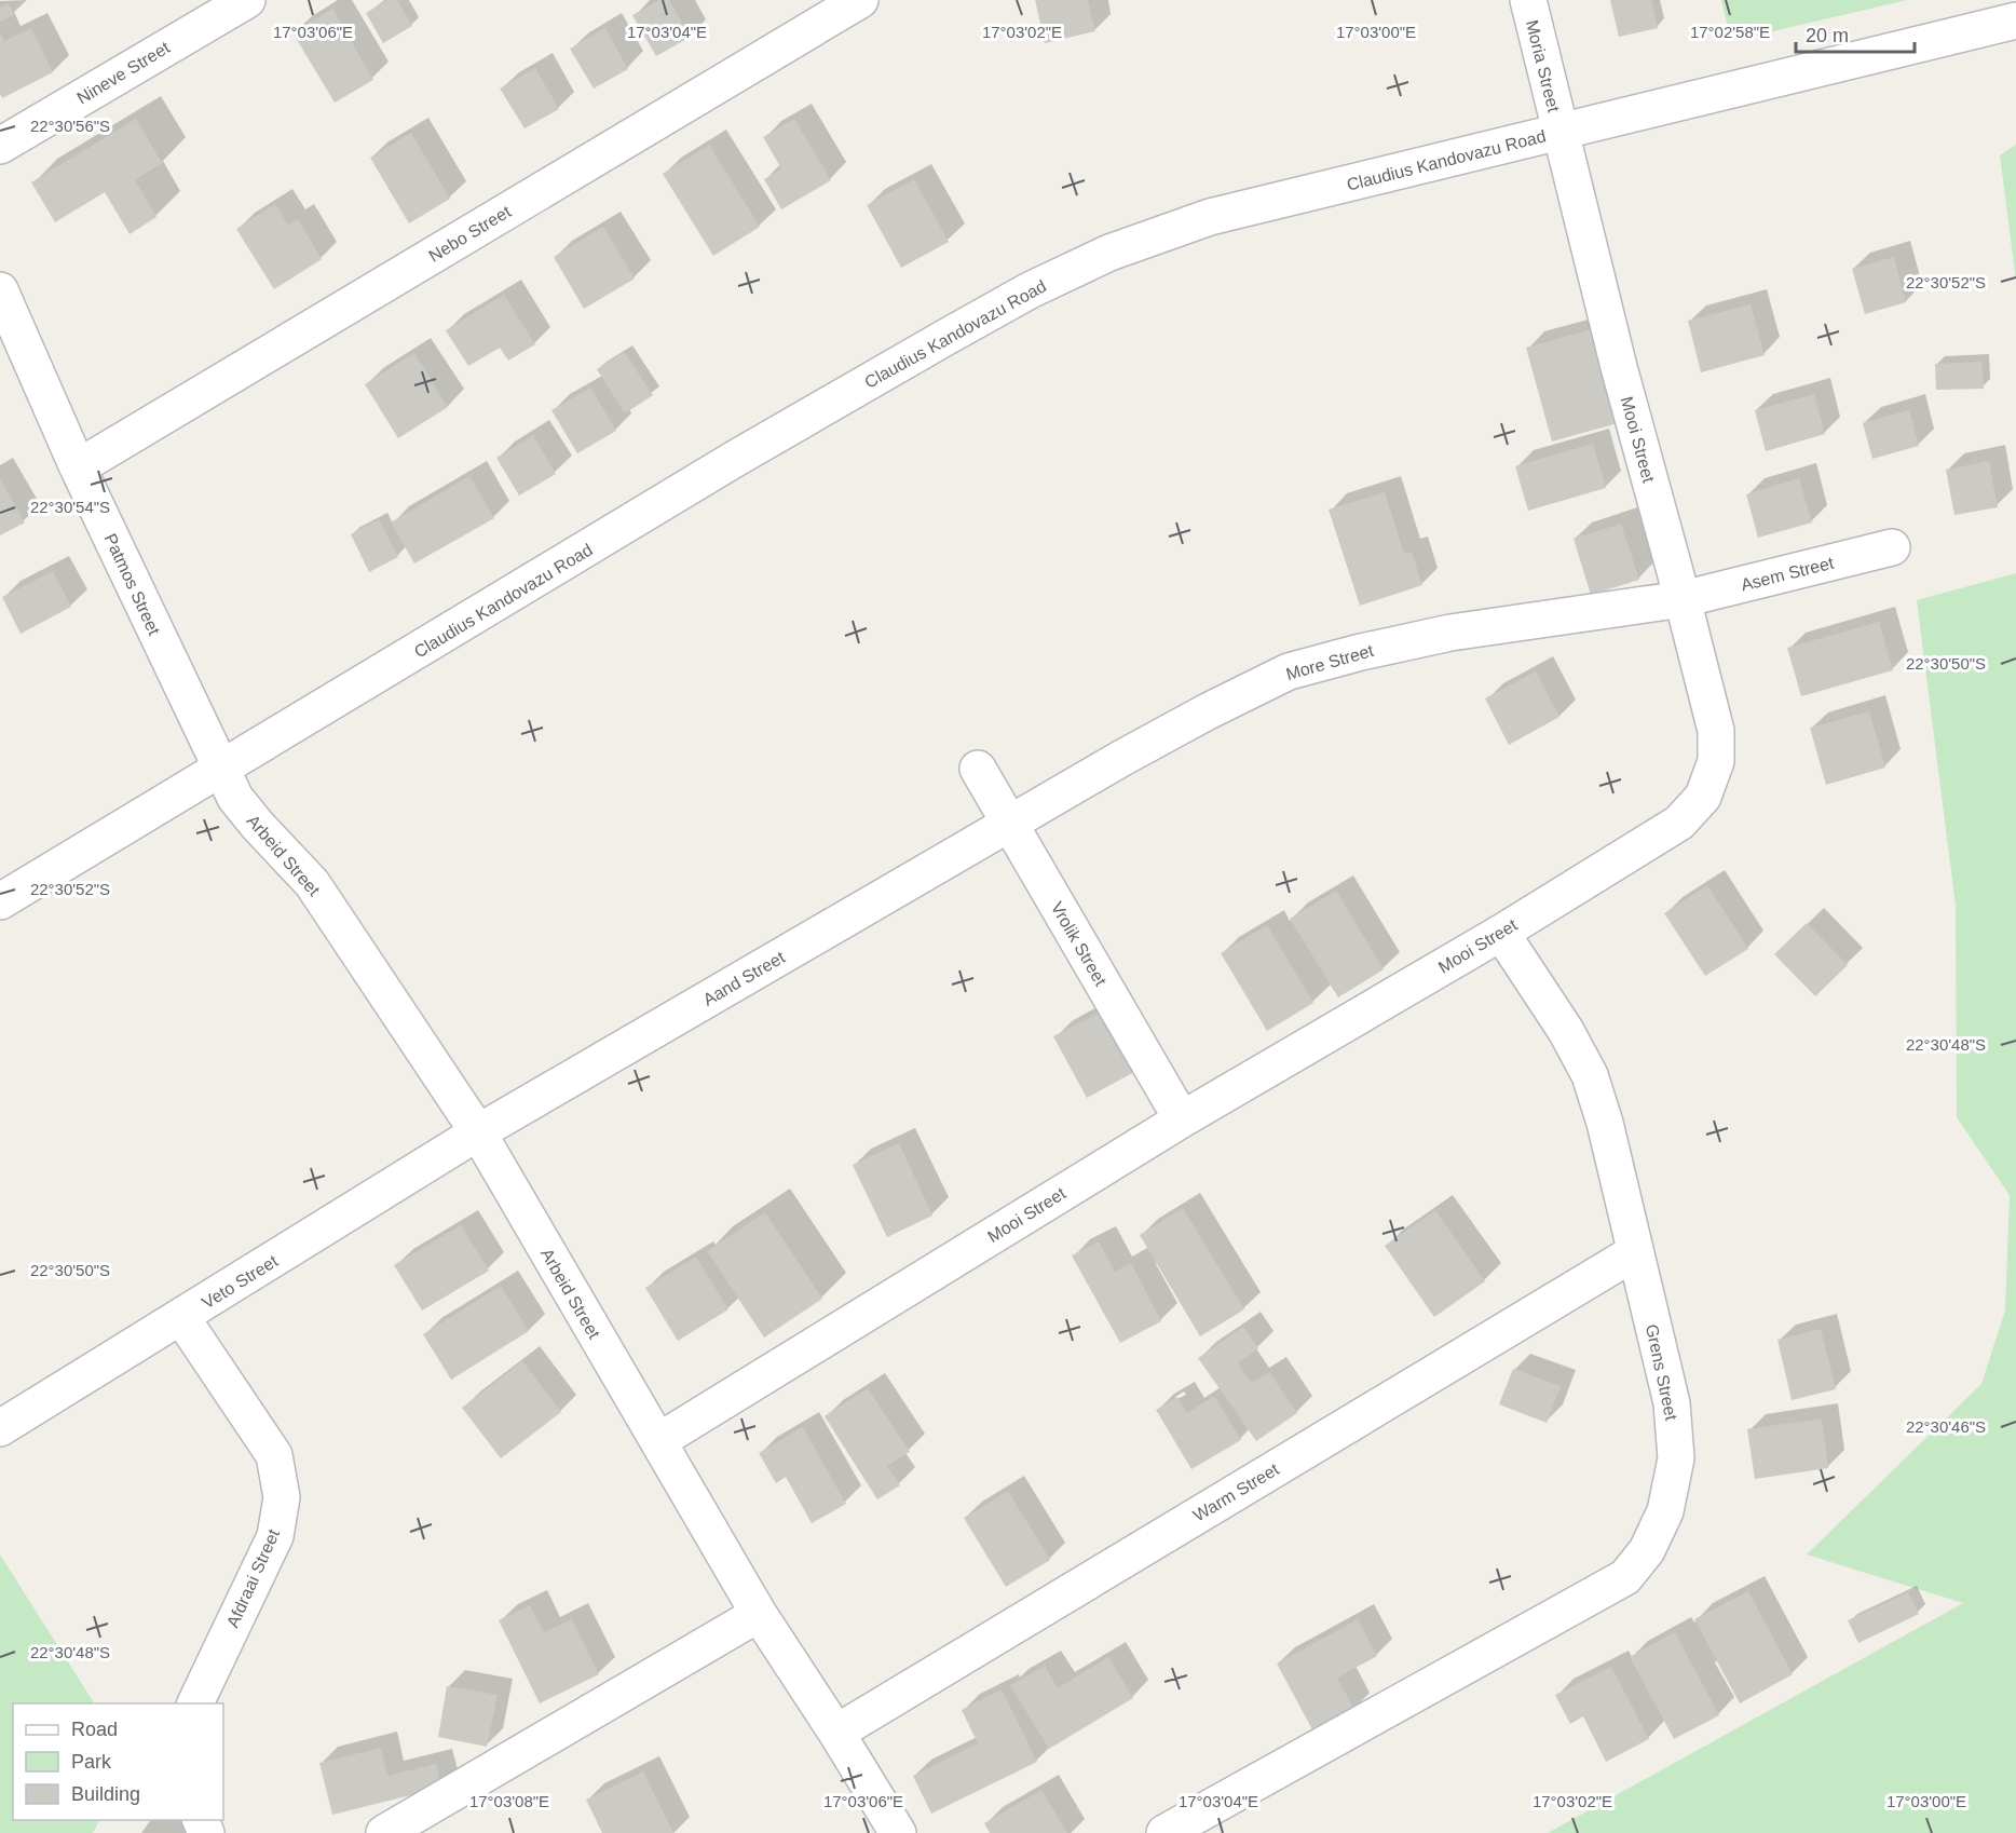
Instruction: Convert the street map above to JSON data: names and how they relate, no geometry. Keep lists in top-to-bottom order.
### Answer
{
  "streets": {
    "street": [
      "Moria Street",
      "Nineve Street",
      "Claudius Kandovazu Road",
      "Nebo Street",
      "Mooi Street",
      "Asem Street",
      "Patmos Street",
      "More Street",
      "Arbeid Street",
      "Vrolik Street",
      "Aand Street",
      "Veto Street",
      "Grens Street",
      "Warm Street",
      "Afdraai Street"
    ]
  },
  "crossings": [
    ["Moria Street", "Claudius Kandovazu Road"],
    ["Moria Street", "Mooi Street"],
    ["Claudius Kandovazu Road", "Mooi Street"],
    ["Claudius Kandovazu Road", "Patmos Street"],
    ["Claudius Kandovazu Road", "Arbeid Street"],
    ["Nebo Street", "Patmos Street"],
    ["Mooi Street", "Asem Street"],
    ["Mooi Street", "More Street"],
    ["Mooi Street", "Arbeid Street"],
    ["Mooi Street", "Vrolik Street"],
    ["Mooi Street", "Grens Street"],
    ["Asem Street", "More Street"],
    ["Patmos Street", "Arbeid Street"],
    ["More Street", "Vrolik Street"],
    ["More Street", "Aand Street"],
    ["Arbeid Street", "Aand Street"],
    ["Arbeid Street", "Veto Street"],
    ["Arbeid Street", "Warm Street"],
    ["Vrolik Street", "Aand Street"],
    ["Aand Street", "Veto Street"],
    ["Veto Street", "Afdraai Street"],
    ["Grens Street", "Warm Street"]
  ],
  "legend": ["Road", "Park", "Building"],
  "scale_bar": "20 m",
  "coordinates": [
    "17°03'06\"E",
    "17°03'04\"E",
    "17°03'02\"E",
    "17°03'00\"E",
    "17°02'58\"E",
    "22°30'56\"S",
    "22°30'52\"S",
    "22°30'54\"S",
    "22°30'50\"S",
    "22°30'48\"S",
    "22°30'46\"S",
    "17°03'08\"E"
  ]
}
